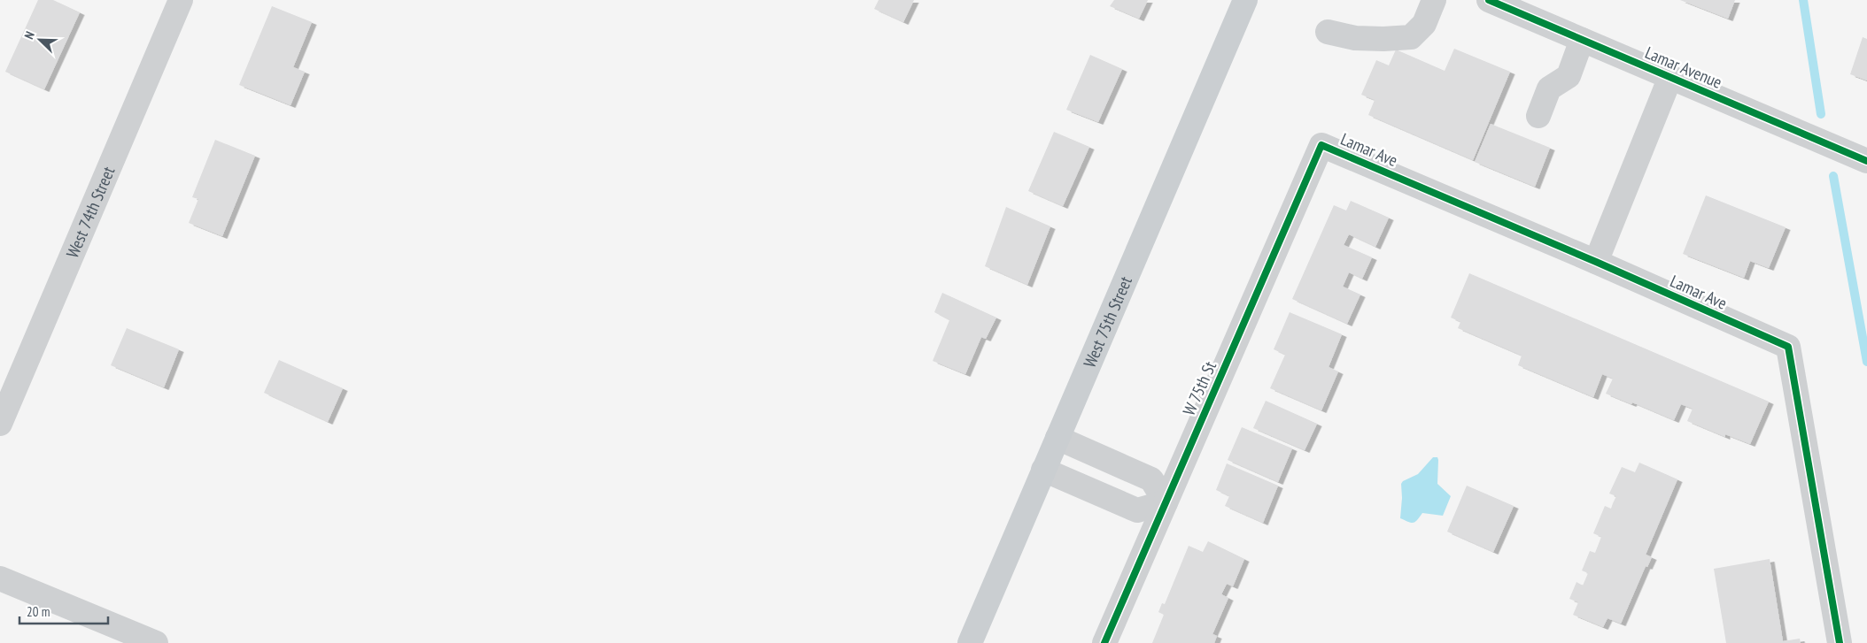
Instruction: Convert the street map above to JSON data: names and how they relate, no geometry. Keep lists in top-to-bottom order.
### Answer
{
  "streets": {
    "main road": ["West 75th Street"],
    "street": [
      "Lamar Avenue",
      "Lamar Ave",
      "West 74th Street",
      "W 75th St"
    ]
  },
  "crossings": [
    ["Lamar Ave", "W 75th St"]
  ],
  "scale_bar": "20 m",
  "north": "top left"
}
